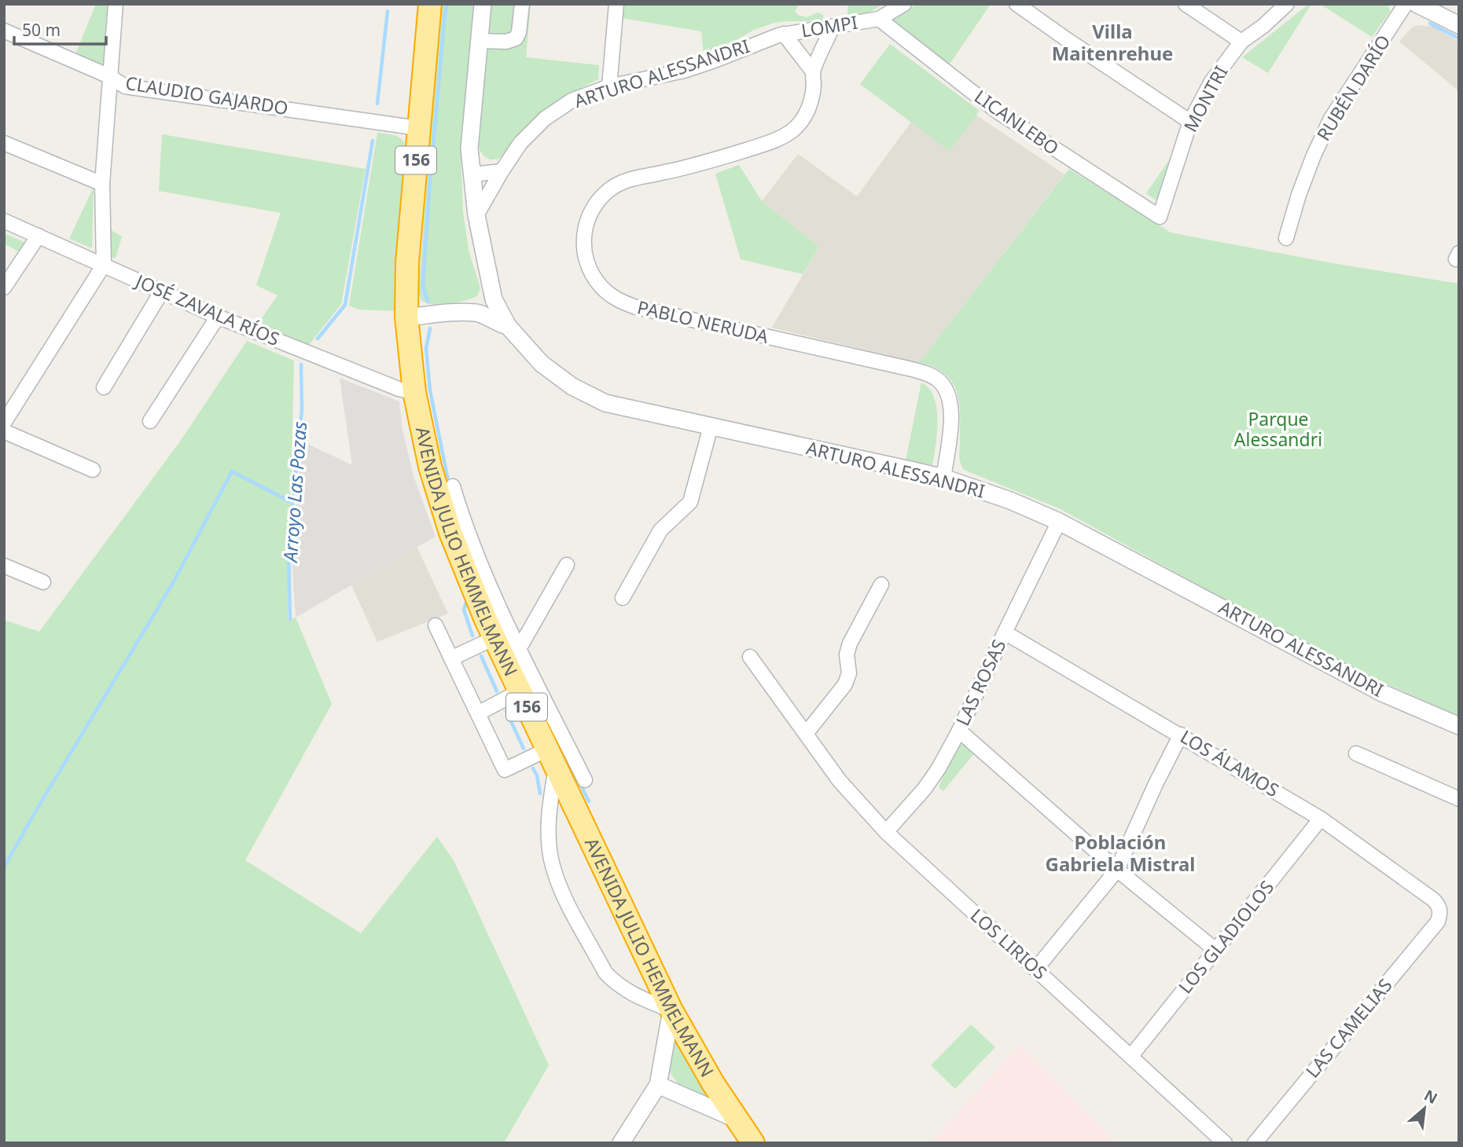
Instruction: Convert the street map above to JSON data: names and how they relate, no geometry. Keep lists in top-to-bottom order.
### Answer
{
  "streets": {
    "highway": ["156", "AVENIDA JULIO HEMMELMANN"],
    "street": [
      "LOMPI",
      "ARTURO ALESSANDRI",
      "RUBÉN DARÍO",
      "CLAUDIO GAJARDO",
      "MONTRI",
      "LICANLEBO",
      "JOSÉ ZAVALA RÍOS",
      "PABLO NERUDA",
      "LAS ROSAS",
      "LOS ÁLAMOS",
      "LOS GLADIOLOS",
      "LOS LIRIOS",
      "LAS CAMELIAS"
    ]
  },
  "crossings": [
    ["LOMPI", "ARTURO ALESSANDRI"],
    ["LOMPI", "LICANLEBO"],
    ["LOMPI", "PABLO NERUDA"],
    ["ARTURO ALESSANDRI", "PABLO NERUDA"],
    ["ARTURO ALESSANDRI", "AVENIDA JULIO HEMMELMANN"],
    ["ARTURO ALESSANDRI", "LAS ROSAS"],
    ["CLAUDIO GAJARDO", "AVENIDA JULIO HEMMELMANN"],
    ["MONTRI", "LICANLEBO"],
    ["JOSÉ ZAVALA RÍOS", "AVENIDA JULIO HEMMELMANN"],
    ["LAS ROSAS", "LOS ÁLAMOS"],
    ["LAS ROSAS", "LOS LIRIOS"],
    ["LOS ÁLAMOS", "LOS GLADIOLOS"],
    ["LOS ÁLAMOS", "LAS CAMELIAS"],
    ["LOS GLADIOLOS", "LOS LIRIOS"]
  ],
  "districts": ["Villa Maitenrehue", "Población Gabriela Mistral"],
  "water": ["Arroyo Las Pozas"],
  "parks": ["Parque Alessandri"],
  "scale_bar": "50 m",
  "north": "top right"
}
